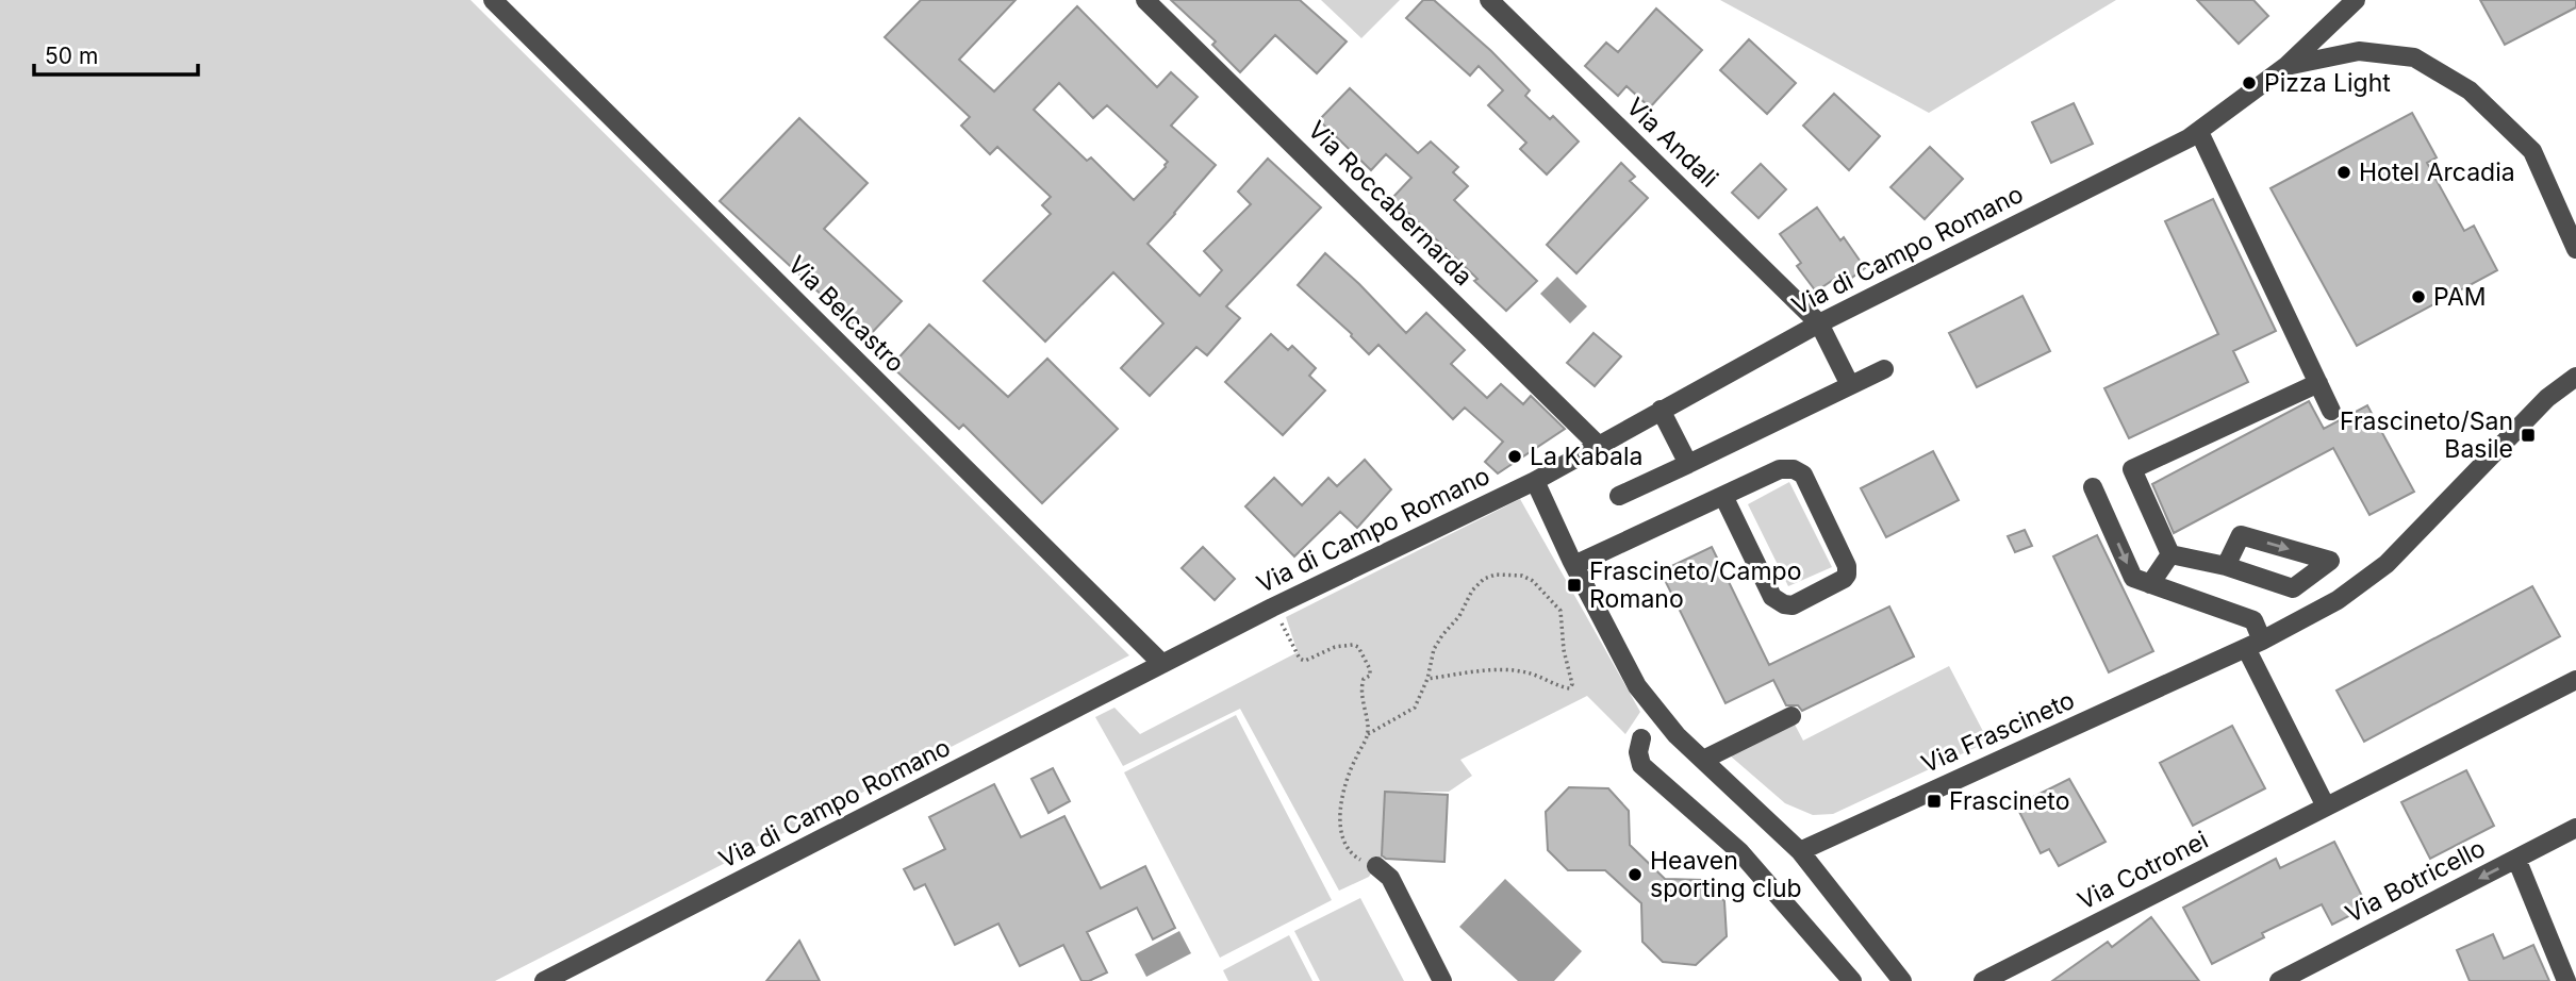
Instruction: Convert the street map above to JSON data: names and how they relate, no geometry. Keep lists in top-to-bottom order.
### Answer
{
  "streets": {
    "street": [
      "Via Andali",
      "Via Roccabernarda",
      "Via di Campo Romano",
      "Via Belcastro",
      "Via Frascineto",
      "Via Cotronei",
      "Via Botricello"
    ]
  },
  "crossings": [
    ["Via Andali", "Via di Campo Romano"],
    ["Via Roccabernarda", "Via di Campo Romano"],
    ["Via di Campo Romano", "Via Belcastro"]
  ],
  "one_way": ["Via Botricello"],
  "places": {
    "other": [
      "Pizza Light",
      "Hotel Arcadia",
      "PAM",
      "La Kabala",
      "Heaven sporting club"
    ],
    "transit": ["Frascineto/San Basile", "Frascineto/Campo Romano", "Frascineto"]
  },
  "scale_bar": "50 m"
}
